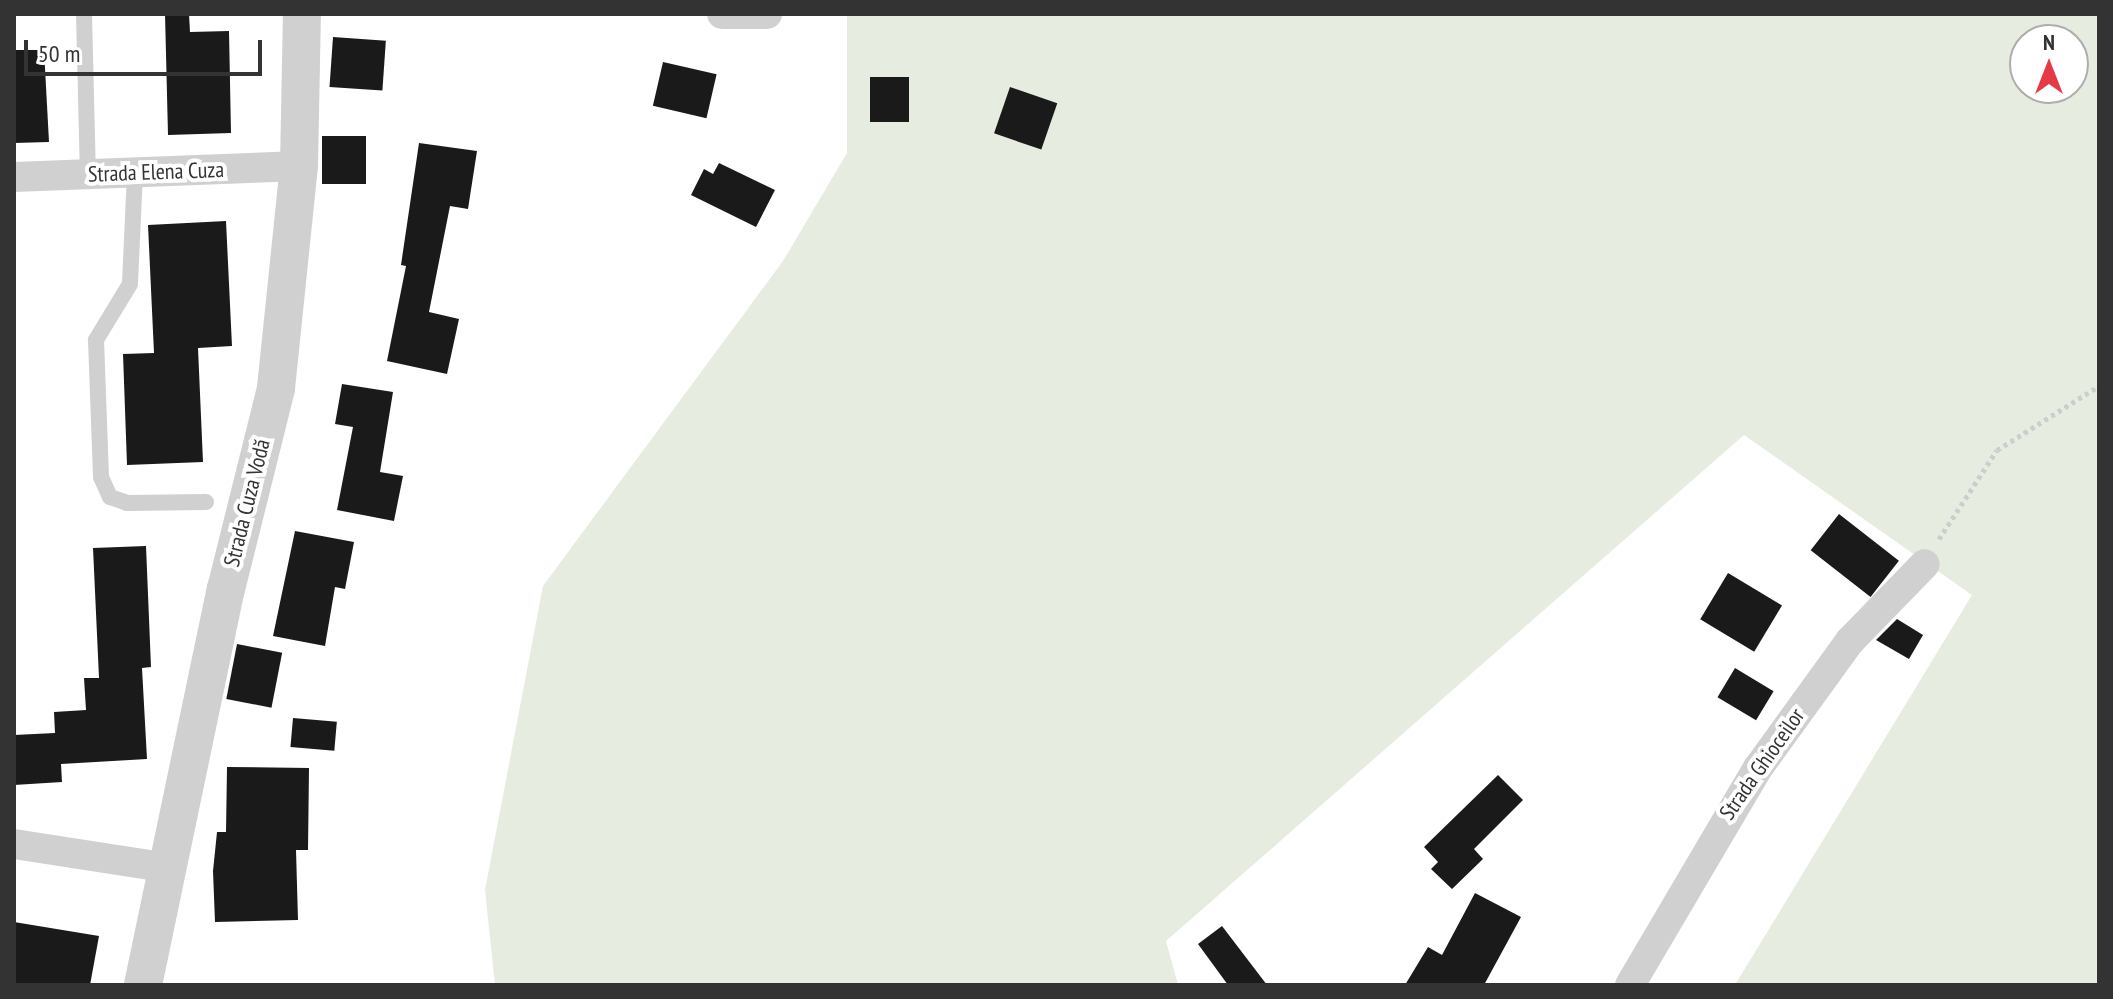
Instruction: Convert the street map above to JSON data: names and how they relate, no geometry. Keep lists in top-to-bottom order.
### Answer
{
  "streets": {
    "street": ["Strada Elena Cuza", "Strada Cuza Vodă", "Strada Ghioceilor"]
  },
  "crossings": [
    ["Strada Elena Cuza", "Strada Cuza Vodă"]
  ],
  "scale_bar": "50 m",
  "north": "top"
}
